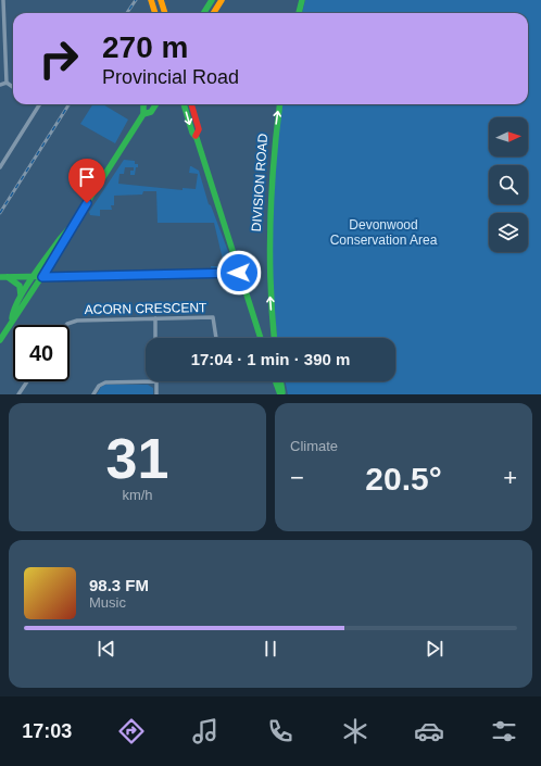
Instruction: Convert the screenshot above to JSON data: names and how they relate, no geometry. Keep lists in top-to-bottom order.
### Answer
{
  "streets": {
    "main road": ["DIVISION ROAD"],
    "street": ["ACORN CRESCENT"]
  },
  "parks": ["Devonwood Conservation Area"],
  "north": "right",
  "page": {
    "turn": ["270 m", "Provincial Road"],
    "limit": "40",
    "trip": "17:04 · 1 min · 390 m",
    "tile": [
      ["31", "km/h"],
      "Climate"
    ],
    "heat": ["−", "20.5°", "+"],
    "song": ["98.3 FM", "Music"],
    "tabs": "17:03"
  }
}
